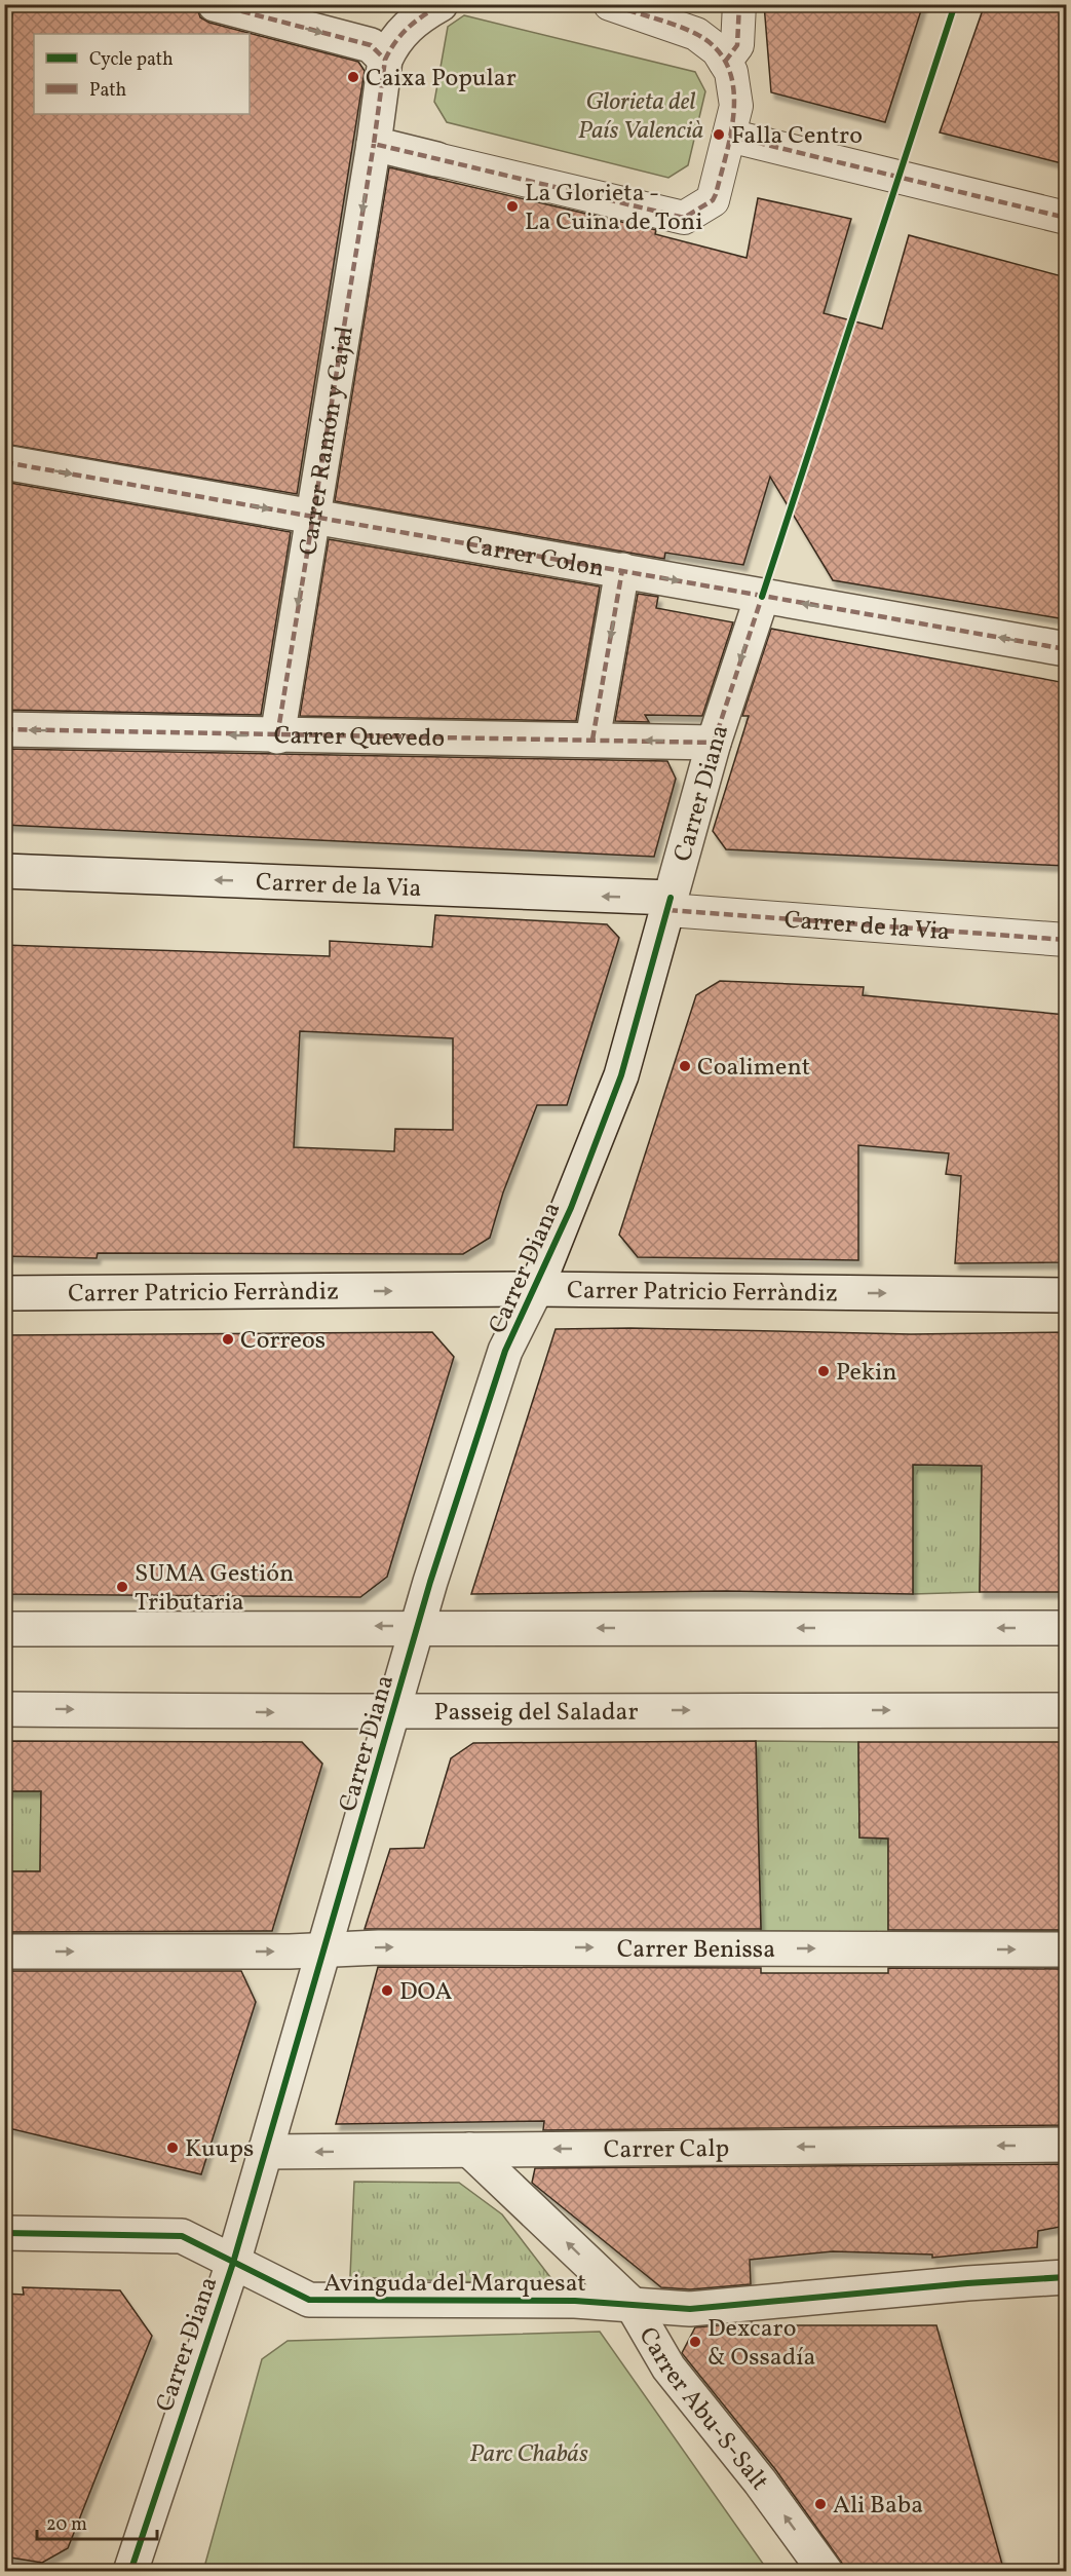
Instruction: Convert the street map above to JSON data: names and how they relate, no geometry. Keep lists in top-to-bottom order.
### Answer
{
  "streets": {
    "street": [
      "Carrer Ramón y Cajal",
      "Carrer Colon",
      "Carrer Quevedo",
      "Carrer Diana",
      "Carrer de la Via",
      "Carrer Patricio Ferràndiz",
      "Passeig del Saladar",
      "Carrer Benissa",
      "Carrer Calp",
      "Avinguda del Marquesat",
      "Carrer Abu-S-Salt"
    ]
  },
  "crossings": [
    ["Carrer Ramón y Cajal", "Carrer Colon"],
    ["Carrer Ramón y Cajal", "Carrer Quevedo"],
    ["Carrer Colon", "Carrer Diana"],
    ["Carrer Quevedo", "Carrer Diana"],
    ["Carrer Diana", "Carrer de la Via"],
    ["Carrer Diana", "Carrer Patricio Ferràndiz"],
    ["Carrer Diana", "Passeig del Saladar"],
    ["Carrer Diana", "Carrer Benissa"],
    ["Carrer Diana", "Carrer Calp"],
    ["Carrer Diana", "Avinguda del Marquesat"],
    ["Carrer Calp", "Carrer Abu-S-Salt"],
    ["Avinguda del Marquesat", "Carrer Abu-S-Salt"]
  ],
  "one_way": [
    "Carrer Ramón y Cajal",
    "Carrer Quevedo",
    "Carrer de la Via",
    "Carrer Patricio Ferràndiz",
    "Carrer Benissa",
    "Carrer Calp",
    "Carrer Abu-S-Salt"
  ],
  "parks": ["Glorieta del País Valencià", "Parc Chabás"],
  "places": [
    "Caixa Popular",
    "Falla Centro",
    "La Glorieta - La Cuina de Toni",
    "Coaliment",
    "Correos",
    "Pekin",
    "SUMA Gestión Tributaria",
    "DOA",
    "Kuups",
    "Dexcaro & Ossadía",
    "Ali Baba"
  ],
  "legend": ["Cycle path", "Path"],
  "scale_bar": "20 m"
}
